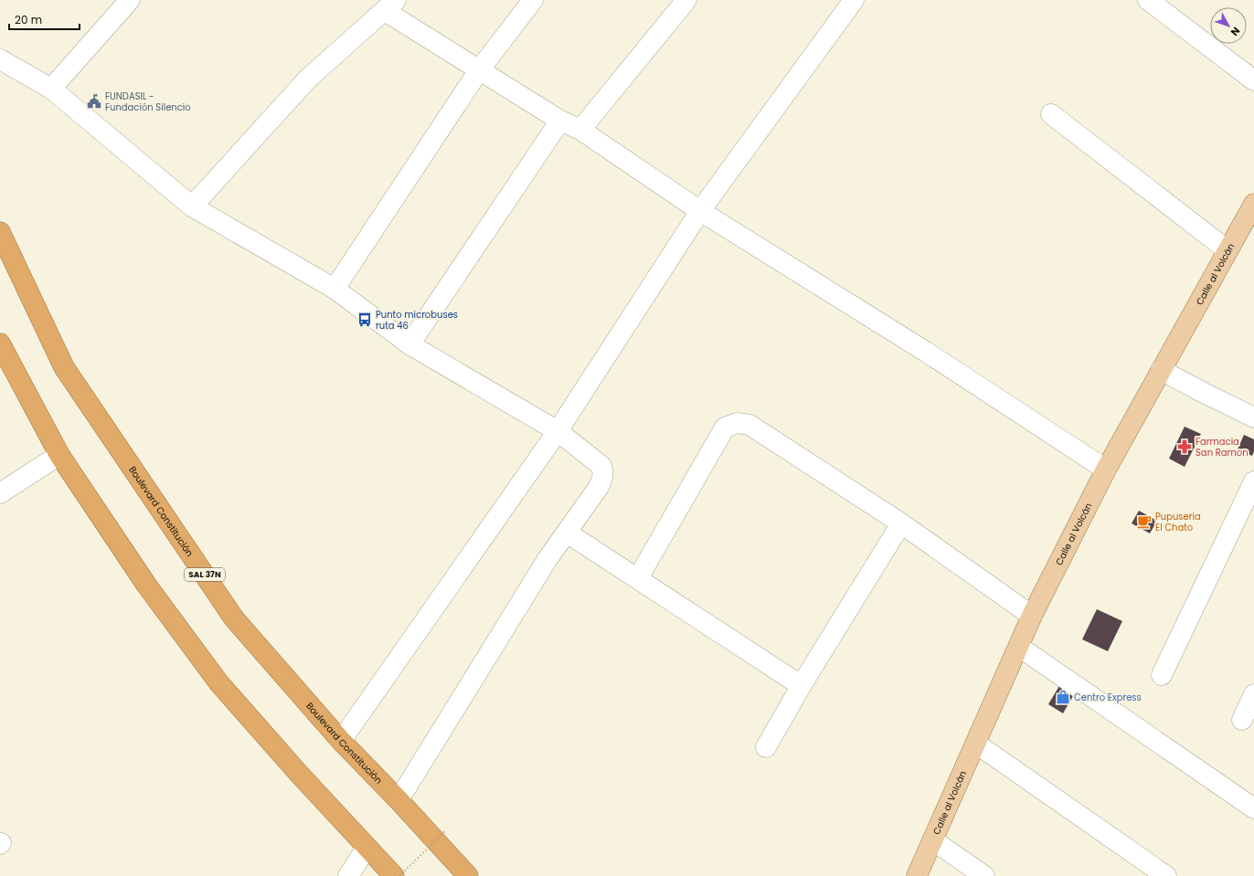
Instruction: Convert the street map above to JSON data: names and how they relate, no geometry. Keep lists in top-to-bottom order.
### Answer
{
  "streets": {
    "highway": ["Boulevard Constitución", "SAL 37N"],
    "main road": ["Calle al Volcán"]
  },
  "places": {
    "public building": ["FUNDASIL - Fundación Silencio"],
    "bus stop": ["Punto microbuses ruta 46"],
    "pharmacy": ["Farmacia San Ramon"],
    "cafe": ["Pupuseria El Chato"],
    "shop": ["Centro Express"]
  },
  "scale_bar": "20 m",
  "north": "bottom right"
}
